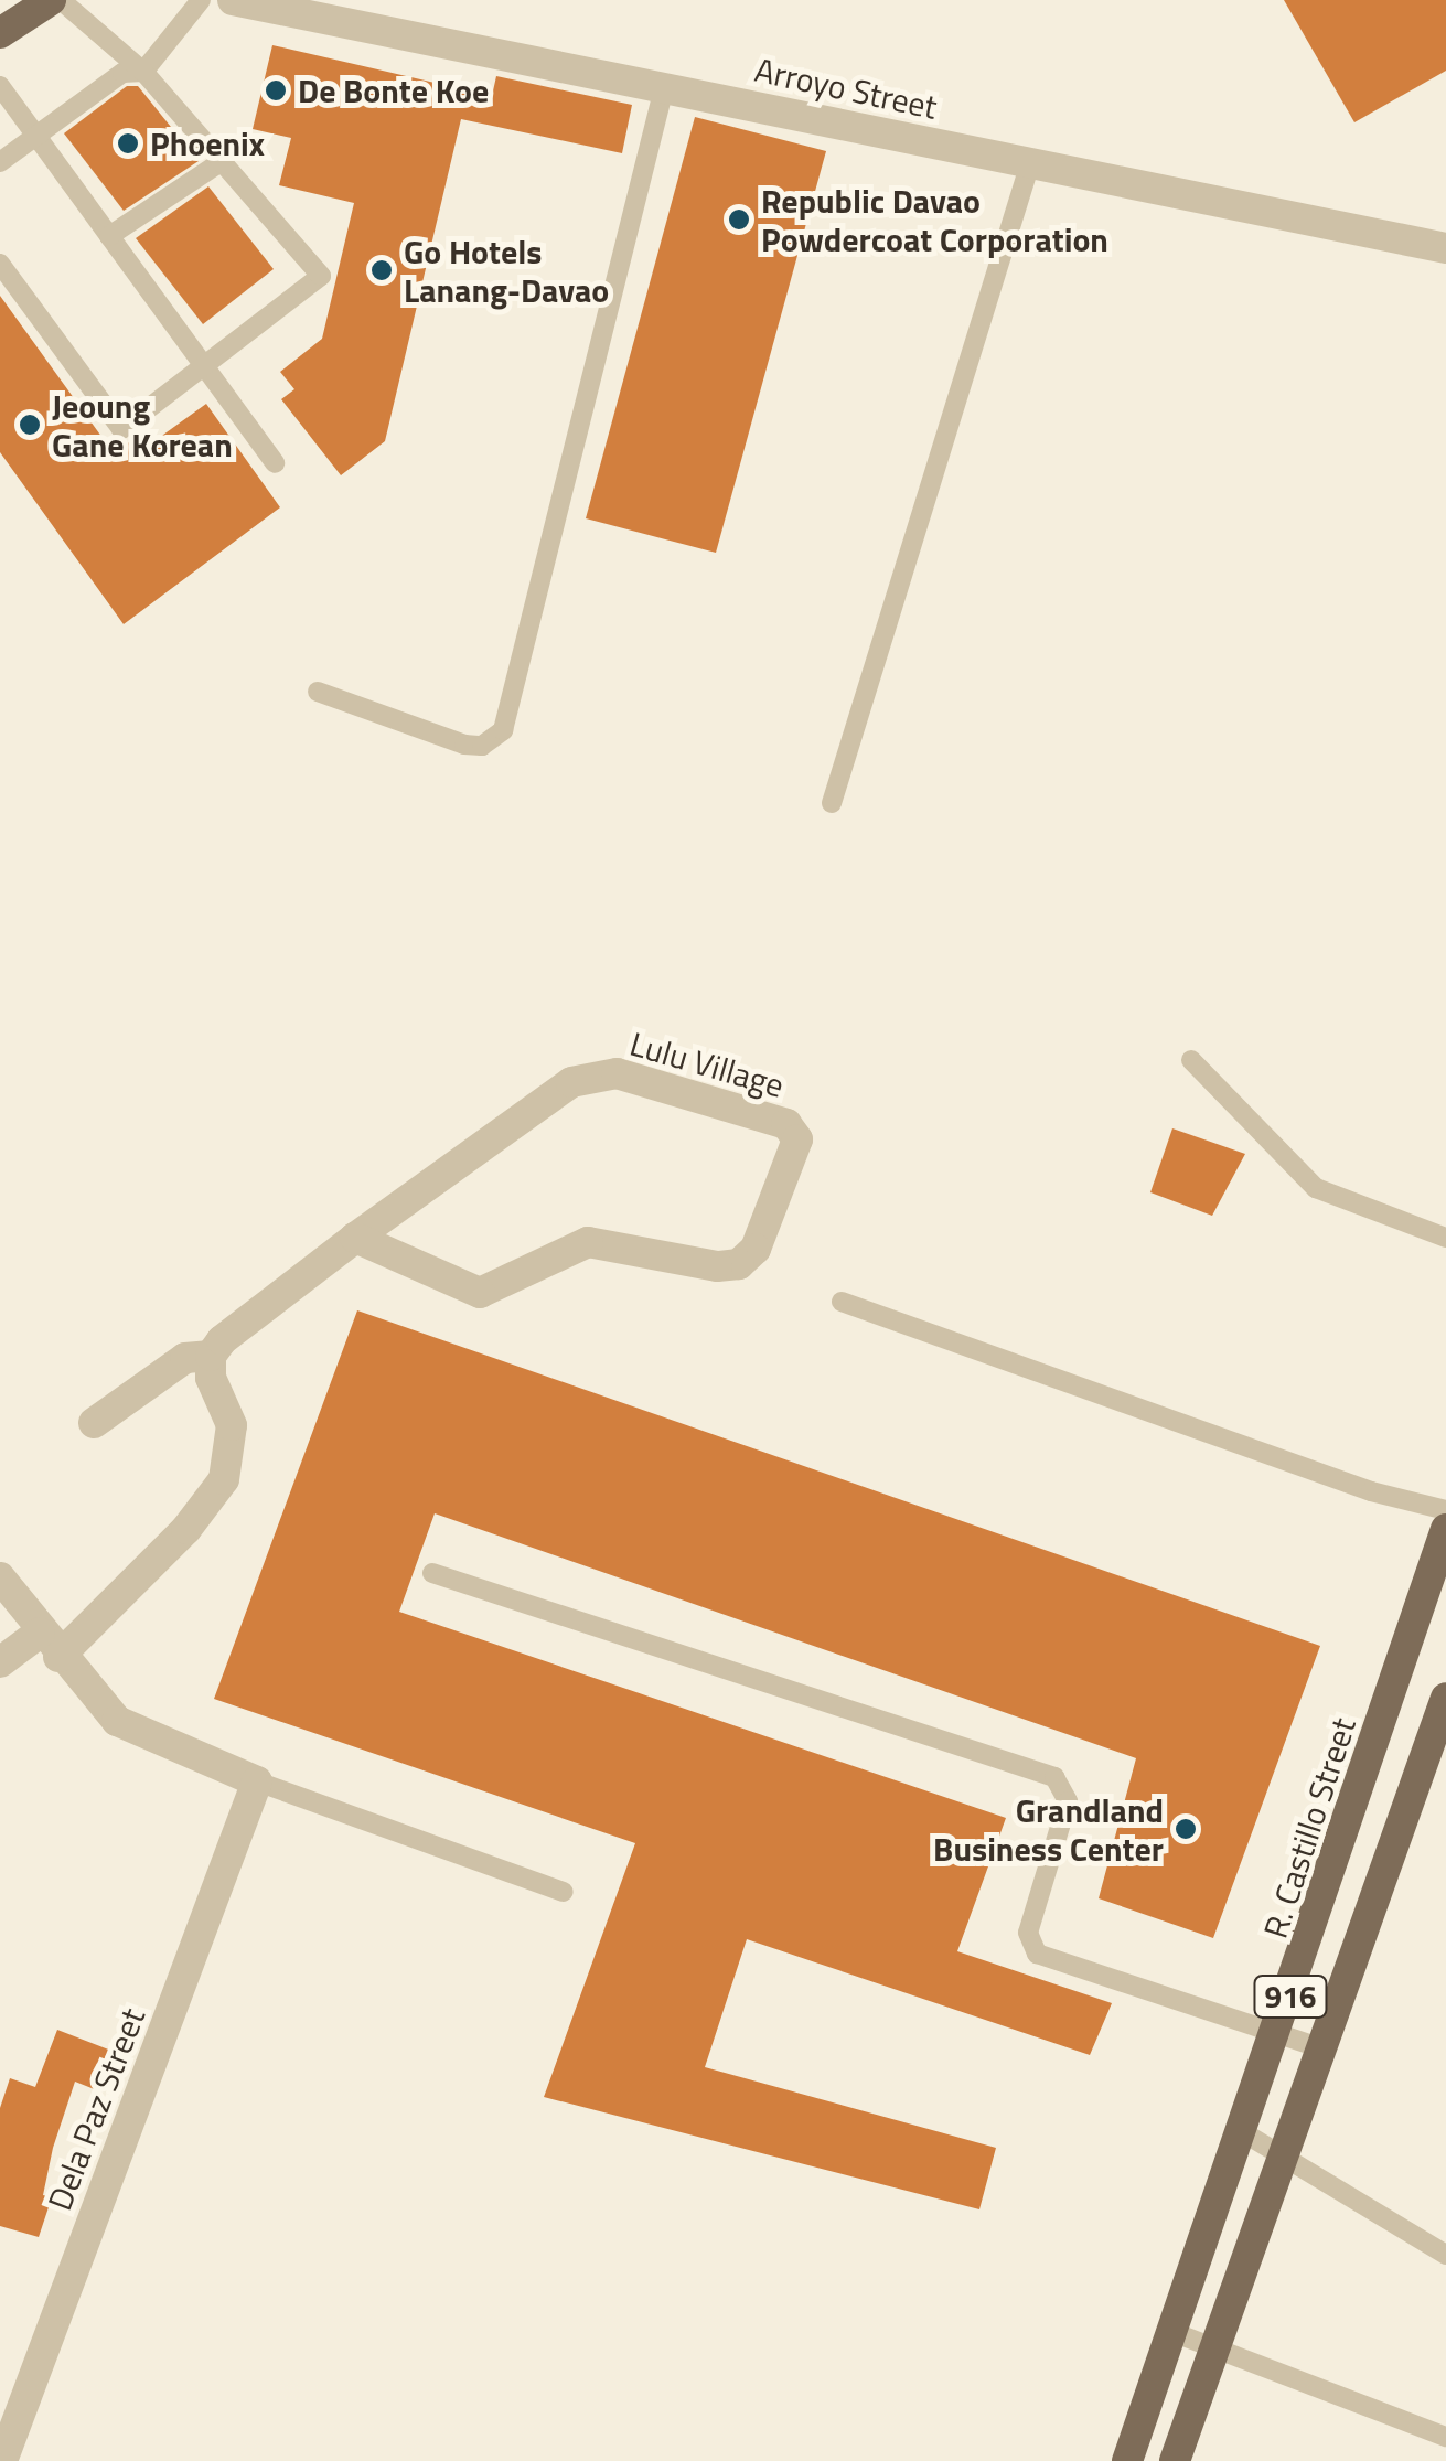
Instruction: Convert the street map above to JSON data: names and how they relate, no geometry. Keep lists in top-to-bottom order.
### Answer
{
  "streets": {
    "main road": ["R. Castillo Street", "916"],
    "street": ["Arroyo Street", "Lulu Village", "Dela Paz Street"]
  },
  "places": [
    "De Bonte Koe",
    "Phoenix",
    "Republic Davao Powdercoat Corporation",
    "Go Hotels Lanang-Davao",
    "Jeoung Gane Korean",
    "Grandland Business Center"
  ]
}
